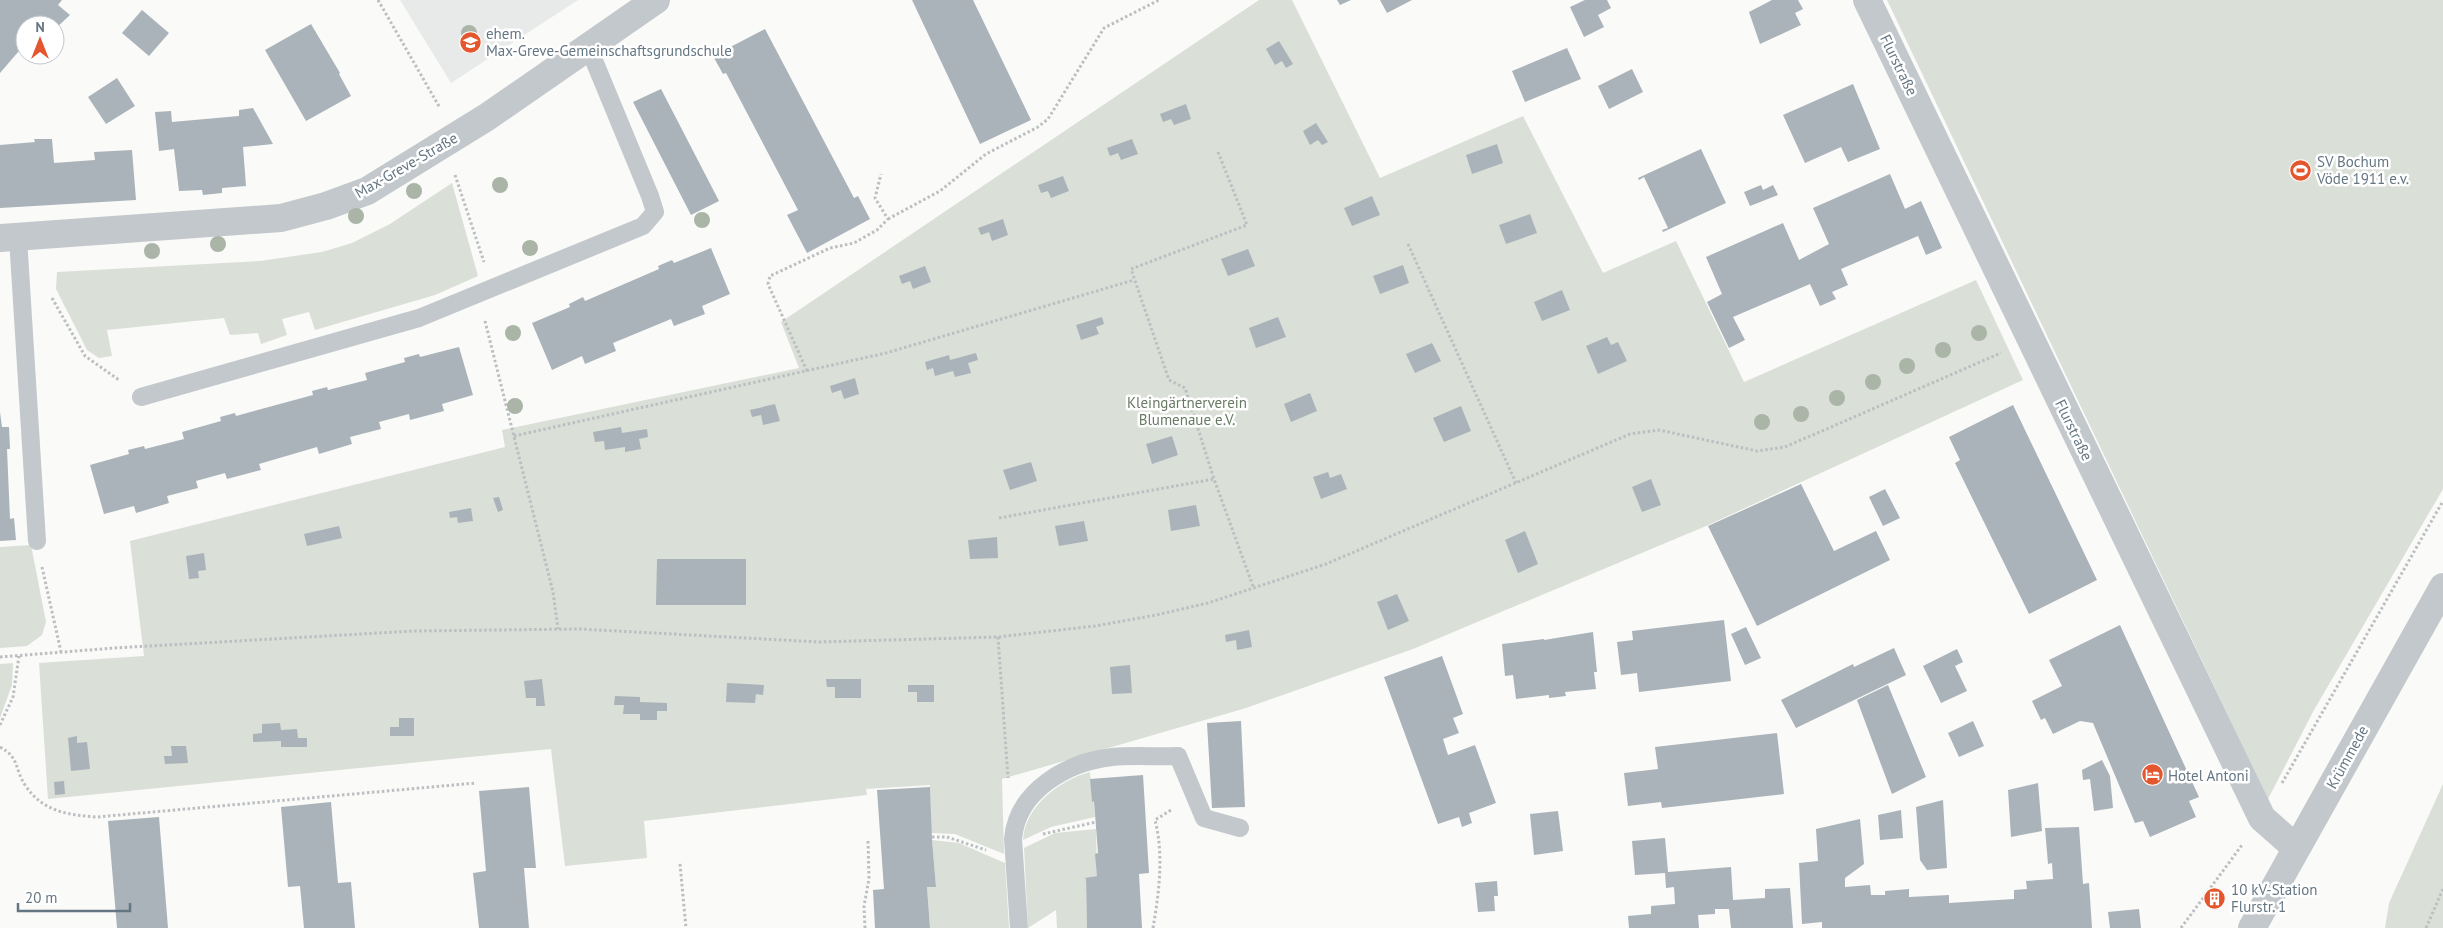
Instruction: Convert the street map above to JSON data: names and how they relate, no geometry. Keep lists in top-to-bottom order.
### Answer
{
  "streets": {
    "street": ["Flurstraße", "Max-Greve-Straße", "Krümmede"]
  },
  "crossings": [
    ["Flurstraße", "Krümmede"]
  ],
  "parks": ["Kleingärtnerverein Blumenaue e.V."],
  "places": {
    "school or university": ["ehem. Max-Greve-Gemeinschaftsgrundschule"],
    "sports": ["SV Bochum Vöde 1911 e.v."],
    "hotel": ["Hotel Antoni"],
    "building": ["10 kV-Station Flurstr. 1"]
  },
  "scale_bar": "20 m",
  "north": "top"
}
